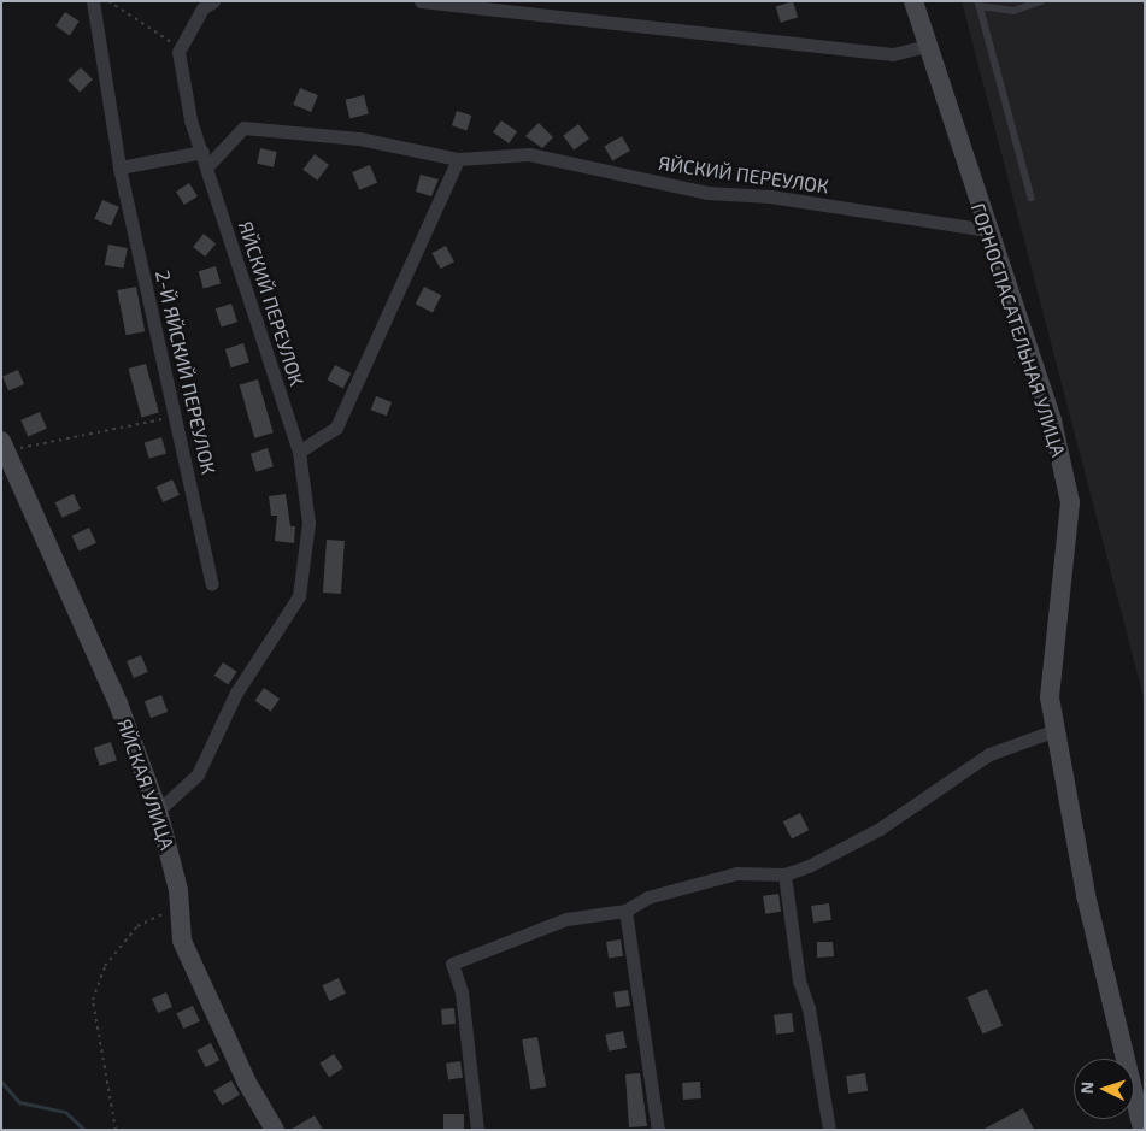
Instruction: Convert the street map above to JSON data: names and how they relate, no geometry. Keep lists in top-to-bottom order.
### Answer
{
  "streets": {
    "street": [
      "ЯЙСКИЙ ПЕРЕУЛОК",
      "ГОРНОСПАСАТЕЛЬНАЯ УЛИЦА",
      "2-Й ЯЙСКИЙ ПЕРЕУЛОК",
      "ЯЙСКАЯ УЛИЦА"
    ]
  },
  "crossings": [
    ["ЯЙСКИЙ ПЕРЕУЛОК", "ГОРНОСПАСАТЕЛЬНАЯ УЛИЦА"],
    ["ЯЙСКИЙ ПЕРЕУЛОК", "ЯЙСКАЯ УЛИЦА"]
  ],
  "north": "left"
}
